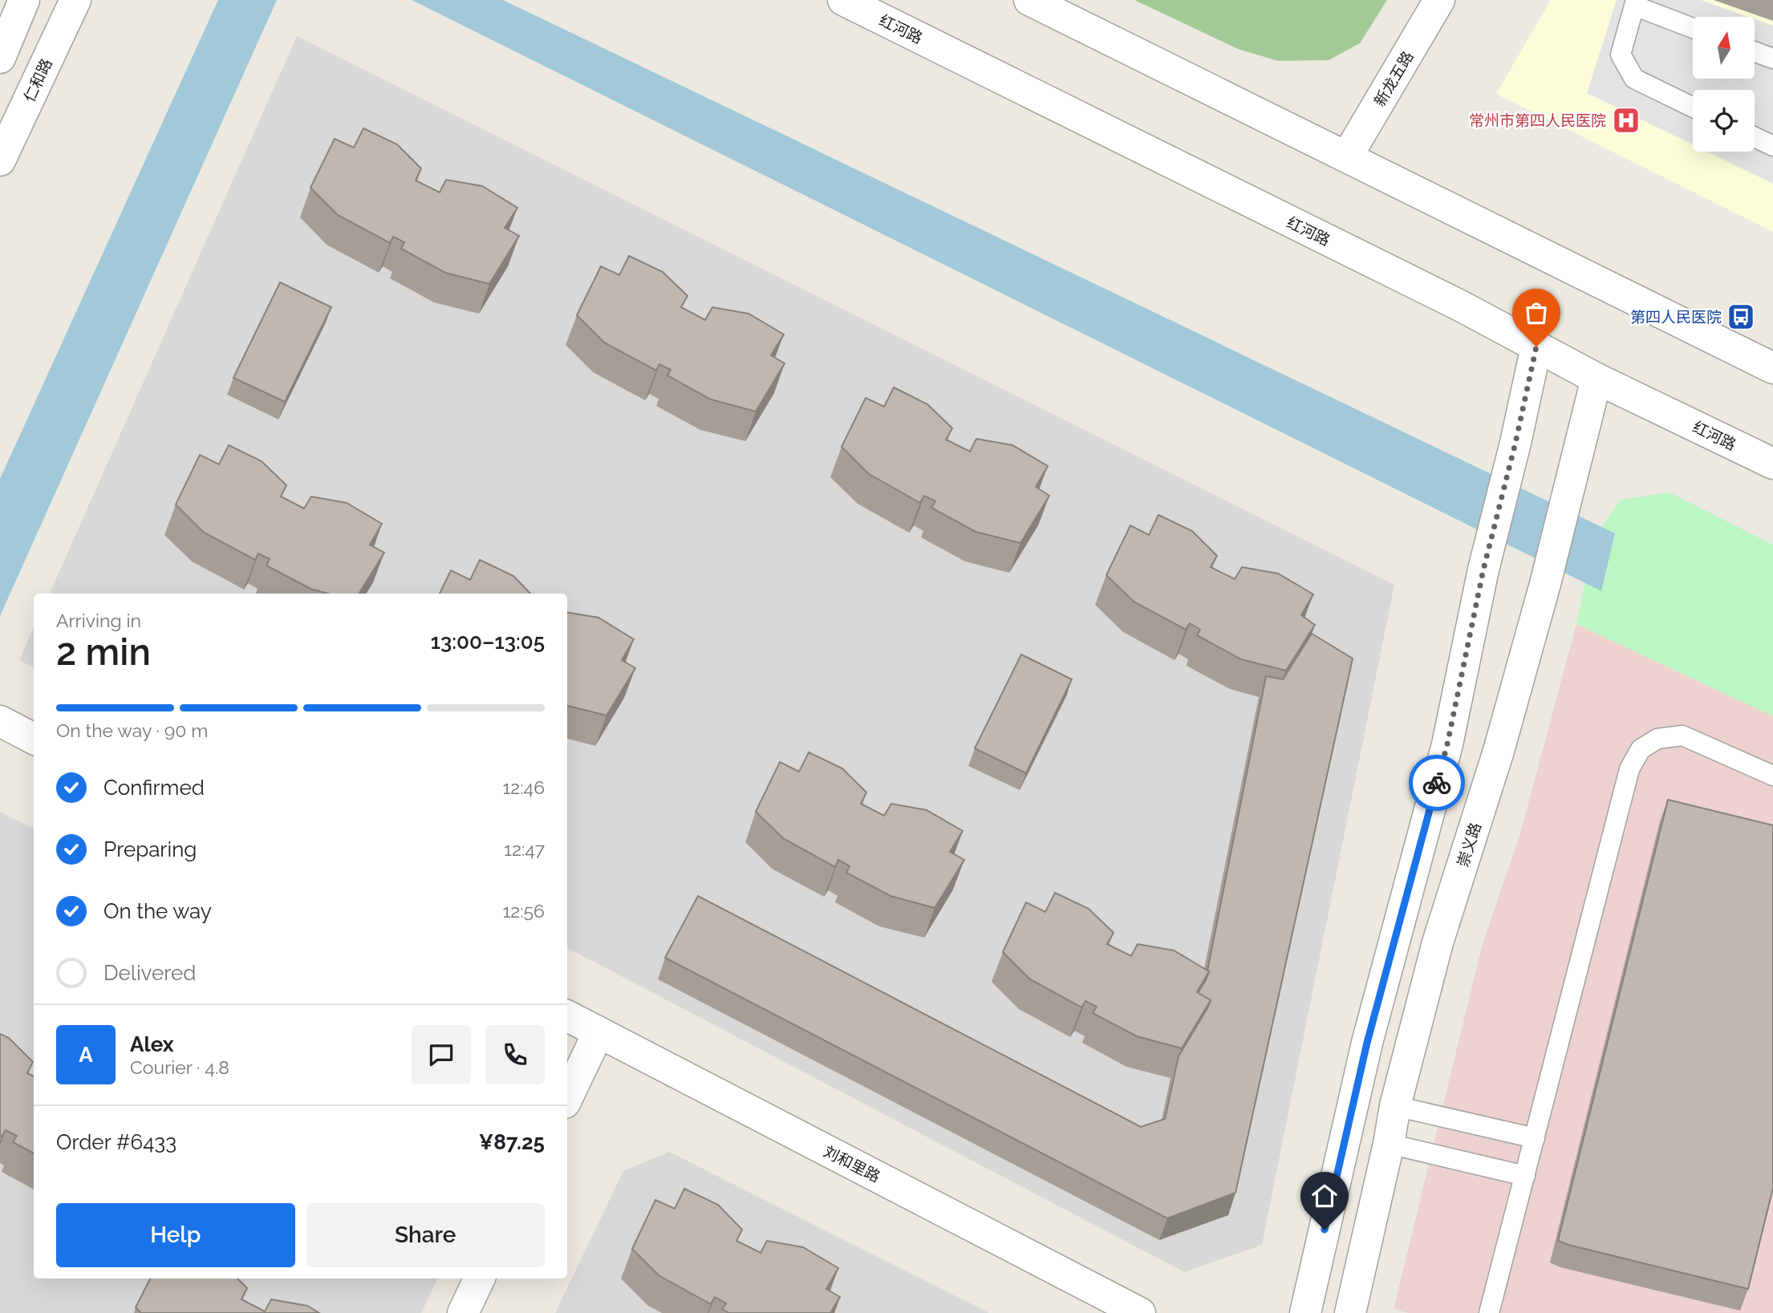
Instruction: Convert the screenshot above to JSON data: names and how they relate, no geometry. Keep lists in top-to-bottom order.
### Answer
{
  "streets": {
    "street": [
      "红河路",
      "新龙五路",
      "仁和路",
      "崇义路",
      "刘和里路"
    ]
  },
  "crossings": [
    ["红河路", "崇义路"]
  ],
  "places": {
    "hospital": ["常州市第四人民医院"],
    "bus stop": ["第四人民医院"]
  },
  "north": "top",
  "page": {
    "heading": ["2 min", "Arriving in", "13:00–13:05"],
    "panel": [
      "Alex",
      "Courier · 4.8",
      "Order #6433",
      "¥87.25"
    ],
    "bar": "On the way · 90 m",
    "list": [
      ["Confirmed", "12:46"],
      ["Preparing", "12:47"],
      ["On the way", "12:56"],
      "Delivered"
    ],
    "round": "A",
    "buttons": ["Help", "Share"]
  }
}
